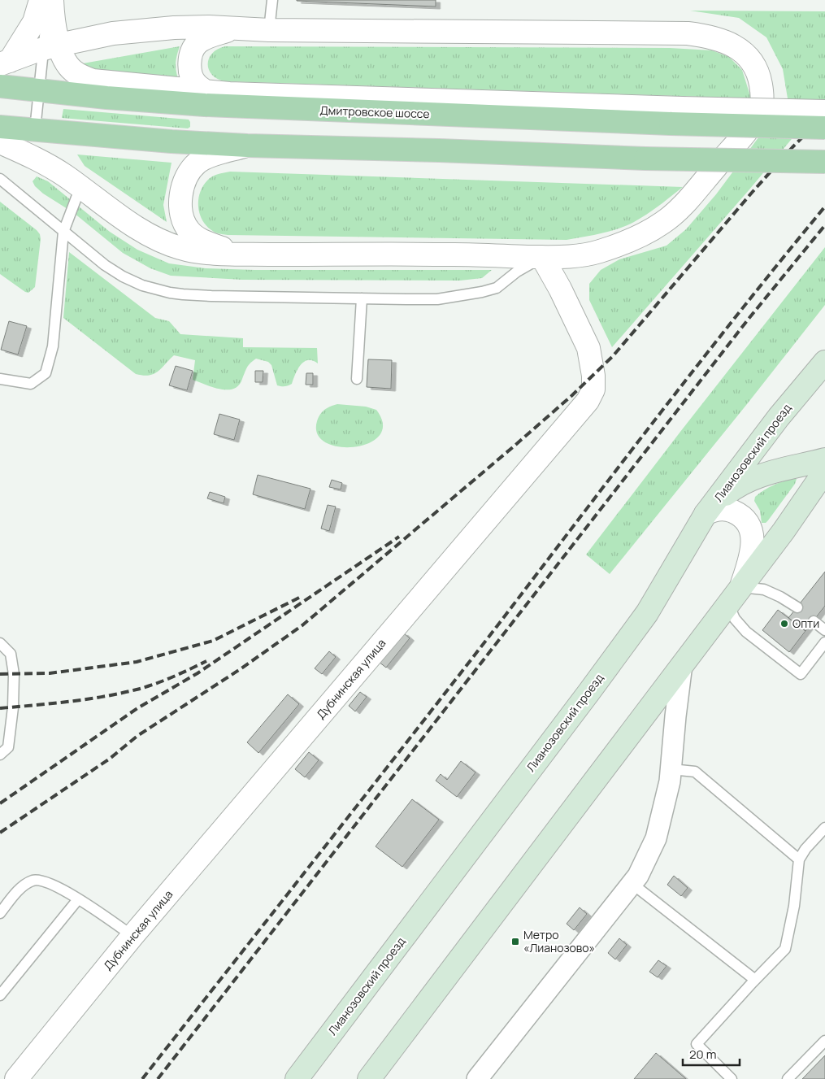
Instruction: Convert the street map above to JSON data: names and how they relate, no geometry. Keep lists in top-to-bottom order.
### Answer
{
  "streets": {
    "main road": ["Дмитровское шоссе", "Лианозовский проезд"],
    "street": ["Дубнинская улица"]
  },
  "places": {
    "other": ["Опти"],
    "transit": ["Метро «Лианозово»"]
  },
  "scale_bar": "20 m"
}
